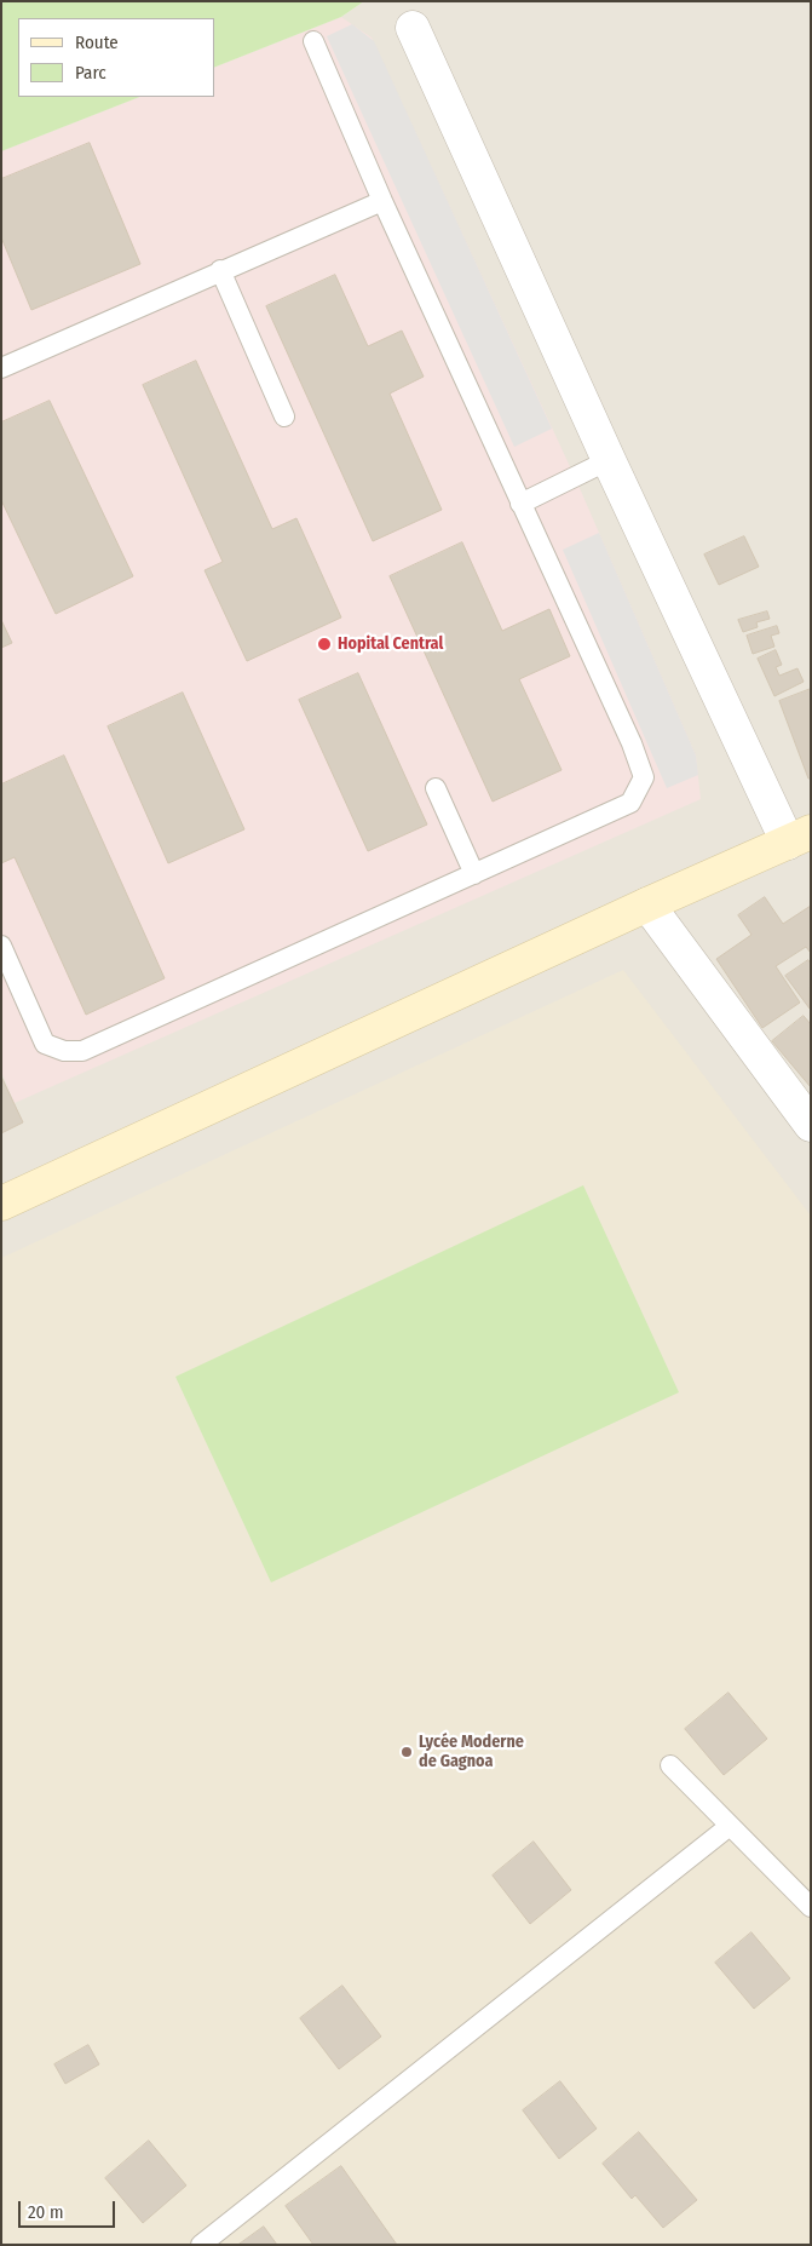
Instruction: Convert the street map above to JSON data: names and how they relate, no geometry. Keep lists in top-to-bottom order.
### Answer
{
  "places": ["Hopital Central", "Lycée Moderne de Gagnoa"],
  "legend": ["Route", "Parc"],
  "scale_bar": "20 m"
}
